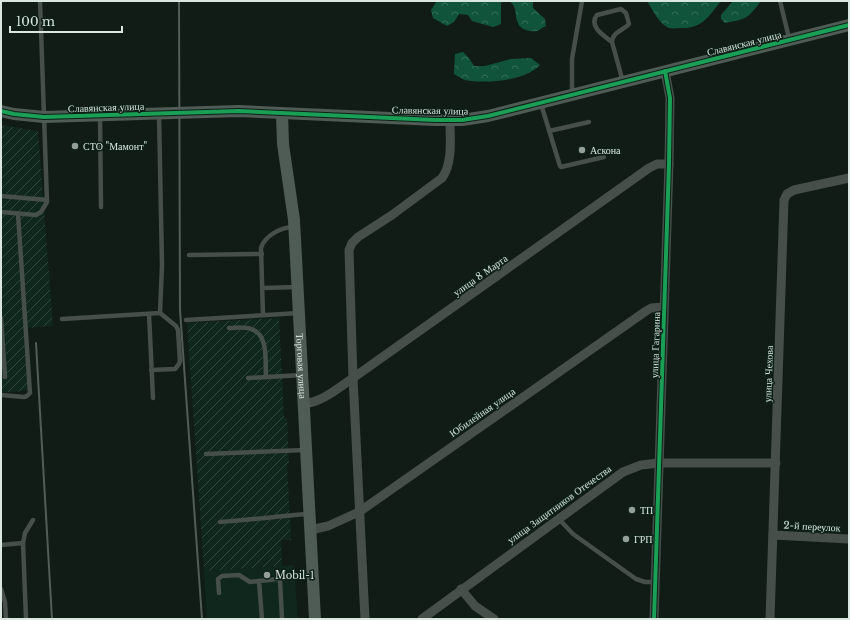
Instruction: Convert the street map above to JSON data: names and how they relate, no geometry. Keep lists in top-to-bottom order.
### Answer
{
  "streets": {
    "street": [
      "Славянская улица",
      "улица 8 Марта",
      "улица Гагарина",
      "Торговая улица",
      "улица Чехова",
      "Юбилейная улица",
      "улица Защитников Отечества",
      "2-й переулок"
    ]
  },
  "crossings": [
    ["Славянская улица", "улица Гагарина"],
    ["Славянская улица", "Торговая улица"],
    ["улица 8 Марта", "улица Гагарина"],
    ["улица 8 Марта", "Торговая улица"],
    ["улица Гагарина", "Юбилейная улица"],
    ["улица Гагарина", "улица Защитников Отечества"],
    ["Торговая улица", "Юбилейная улица"],
    ["улица Чехова", "улица Защитников Отечества"],
    ["улица Чехова", "2-й переулок"]
  ],
  "places": [
    "СТО \"Мамонт\"",
    "Аскона",
    "ТП",
    "ГРП",
    "Mobil-1"
  ],
  "scale_bar": "100 m"
}
